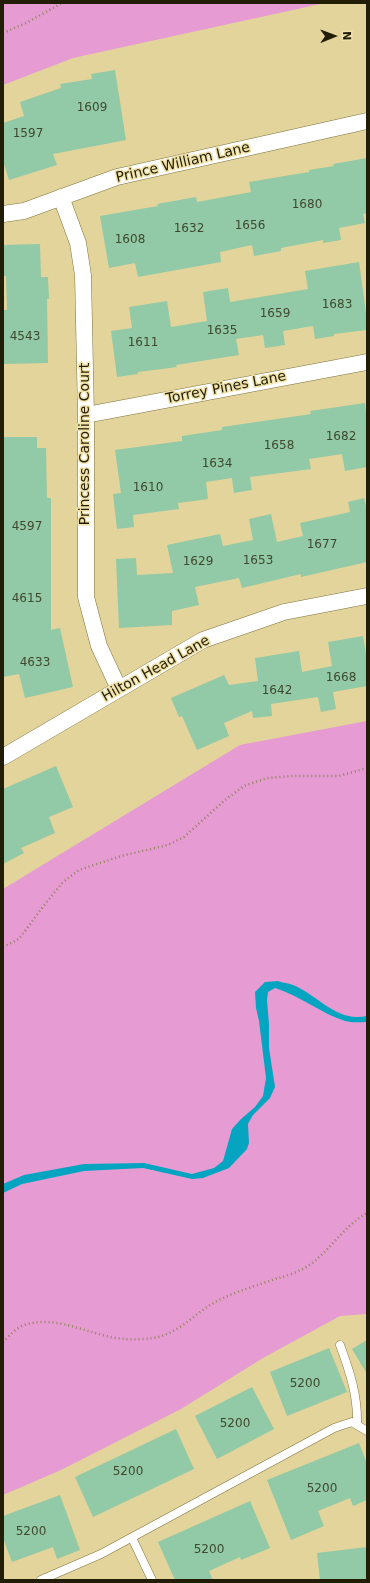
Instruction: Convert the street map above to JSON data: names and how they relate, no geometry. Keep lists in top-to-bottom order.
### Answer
{
  "streets": {
    "street": [
      "Prince William Lane",
      "Torrey Pines Lane",
      "Princess Caroline Court",
      "Hilton Head Lane"
    ]
  },
  "crossings": [
    ["Prince William Lane", "Princess Caroline Court"],
    ["Torrey Pines Lane", "Princess Caroline Court"],
    ["Princess Caroline Court", "Hilton Head Lane"]
  ],
  "house_numbers": [
    "1609",
    "1597",
    "1680",
    "1656",
    "1632",
    "1608",
    "1683",
    "1659",
    "1635",
    "4543",
    "1611",
    "1682",
    "1658",
    "1634",
    "1610",
    "4597",
    "1677",
    "1653",
    "1629",
    "4615",
    "4633",
    "1668",
    "1642",
    "5200",
    "5200",
    "5200",
    "5200",
    "5200",
    "5200"
  ],
  "north": "right"
}
